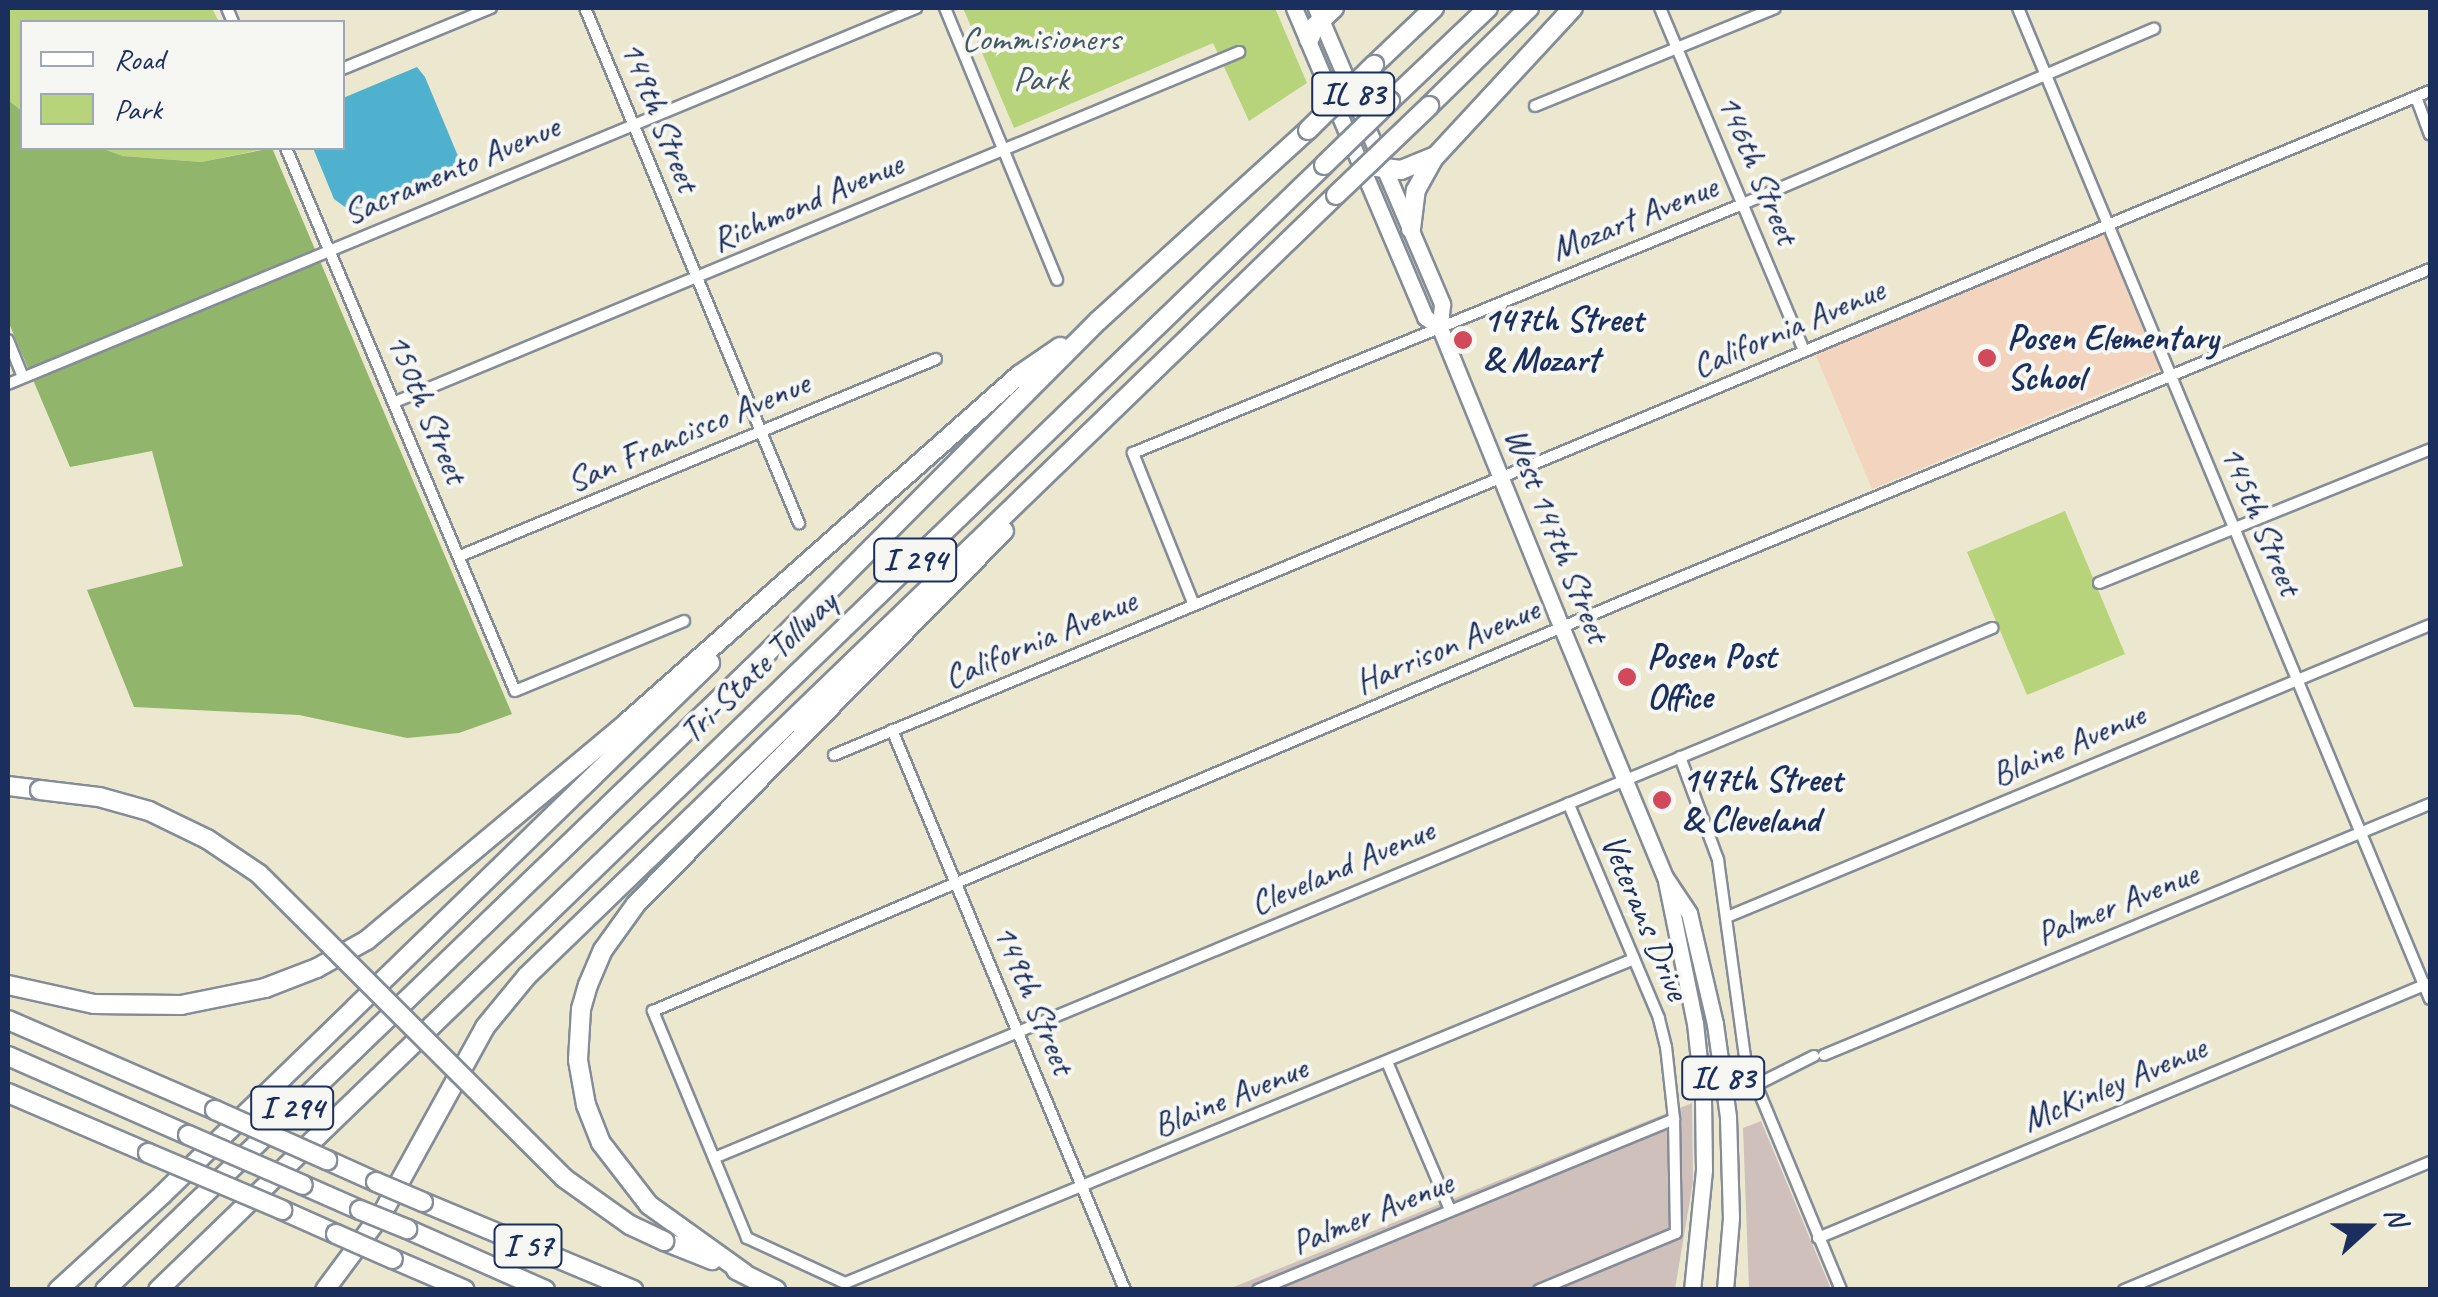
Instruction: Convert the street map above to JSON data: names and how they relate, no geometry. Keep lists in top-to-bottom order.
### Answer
{
  "streets": {
    "highway": ["I 294", "Tri-State Tollway", "I 57"],
    "main road": ["IL 83", "West 147th Street"],
    "street": [
      "149th Street",
      "146th Street",
      "Sacramento Avenue",
      "Richmond Avenue",
      "Mozart Avenue",
      "California Avenue",
      "150th Street",
      "San Francisco Avenue",
      "145th Street",
      "Harrison Avenue",
      "Blaine Avenue",
      "Cleveland Avenue",
      "Palmer Avenue",
      "Veterans Drive",
      "McKinley Avenue"
    ]
  },
  "crossings": [
    ["149th Street", "Sacramento Avenue"],
    ["149th Street", "Richmond Avenue"],
    ["149th Street", "California Avenue"],
    ["149th Street", "San Francisco Avenue"],
    ["149th Street", "Harrison Avenue"],
    ["149th Street", "Blaine Avenue"],
    ["149th Street", "Cleveland Avenue"],
    ["146th Street", "Mozart Avenue"],
    ["146th Street", "California Avenue"],
    ["Sacramento Avenue", "150th Street"],
    ["Richmond Avenue", "150th Street"],
    ["Mozart Avenue", "California Avenue"],
    ["Mozart Avenue", "145th Street"],
    ["Mozart Avenue", "West 147th Street"],
    ["California Avenue", "145th Street"],
    ["California Avenue", "West 147th Street"],
    ["150th Street", "San Francisco Avenue"],
    ["145th Street", "Harrison Avenue"],
    ["145th Street", "Blaine Avenue"],
    ["145th Street", "Palmer Avenue"],
    ["145th Street", "McKinley Avenue"],
    ["West 147th Street", "Harrison Avenue"],
    ["West 147th Street", "Cleveland Avenue"],
    ["Harrison Avenue", "Blaine Avenue"],
    ["Harrison Avenue", "Cleveland Avenue"],
    ["Blaine Avenue", "Cleveland Avenue"],
    ["Blaine Avenue", "Veterans Drive"],
    ["Cleveland Avenue", "Veterans Drive"],
    ["Palmer Avenue", "Veterans Drive"]
  ],
  "parks": ["Commisioners Park"],
  "places": [
    "147th Street & Mozart",
    "Posen Elementary School",
    "Posen Post Office",
    "147th Street & Cleveland"
  ],
  "legend": ["Road", "Park"],
  "north": "right"
}
